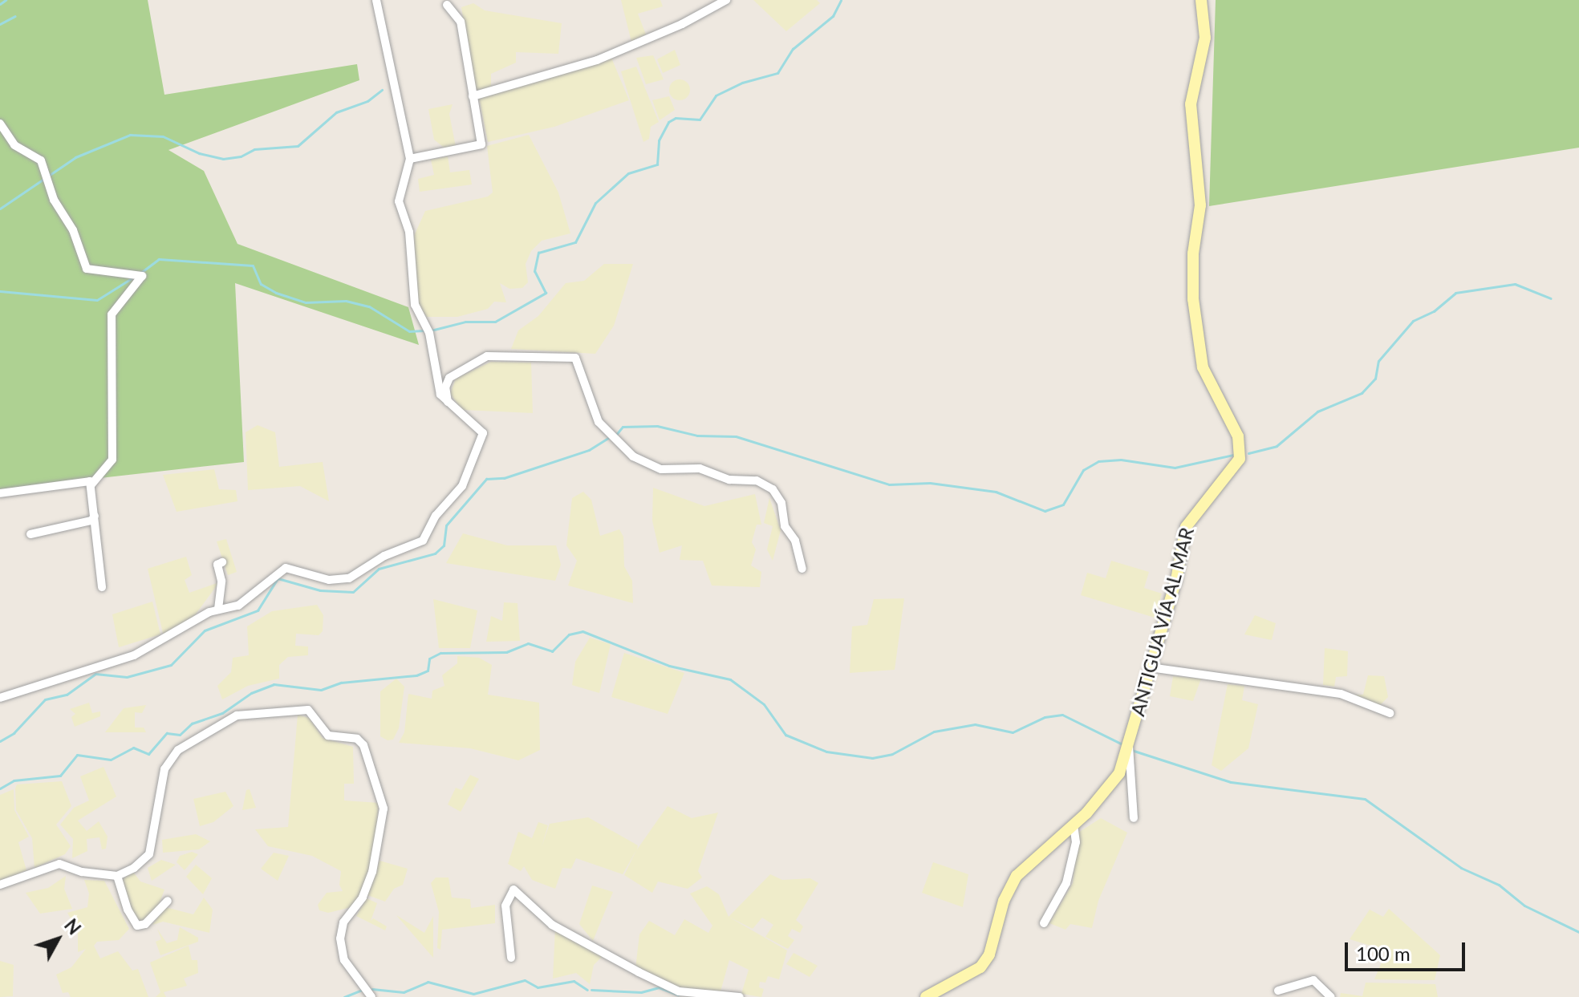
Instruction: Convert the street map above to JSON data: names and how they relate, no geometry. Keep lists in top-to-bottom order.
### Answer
{
  "streets": {
    "main road": ["ANTIGUA VÍA AL MAR"]
  },
  "scale_bar": "100 m",
  "north": "top right"
}
